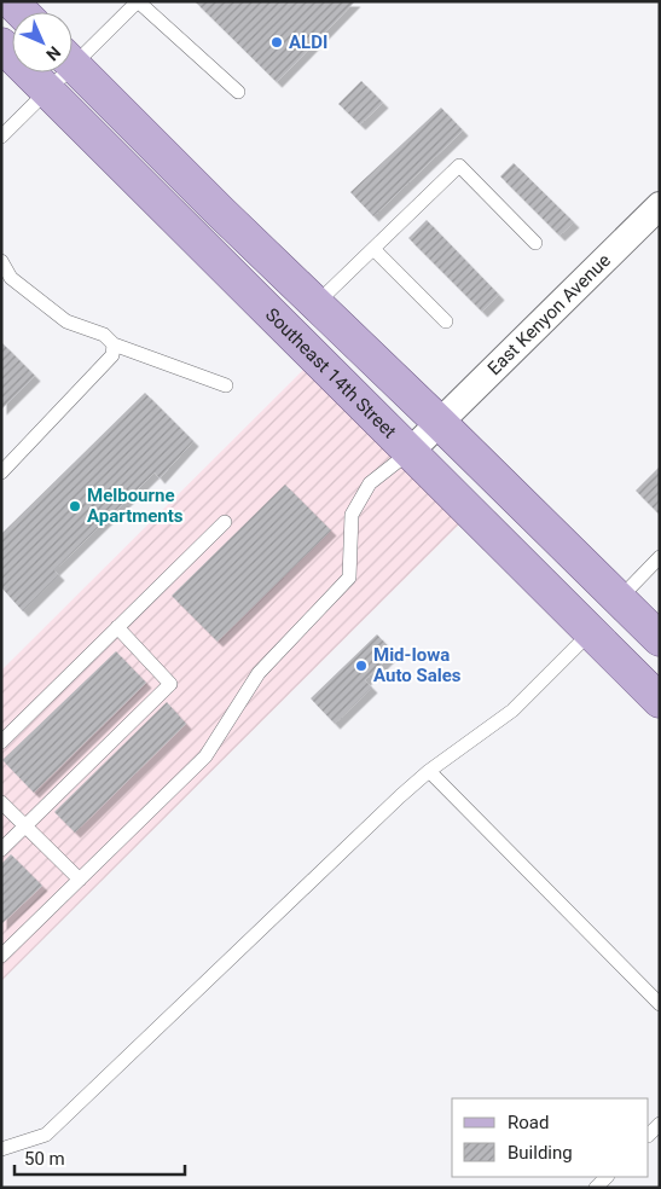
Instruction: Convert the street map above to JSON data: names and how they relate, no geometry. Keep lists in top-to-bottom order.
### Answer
{
  "streets": {
    "main road": ["Southeast 14th Street"],
    "street": ["East Kenyon Avenue"]
  },
  "crossings": [
    ["East Kenyon Avenue", "Southeast 14th Street"]
  ],
  "places": ["ALDI", "Melbourne Apartments", "Mid-Iowa Auto Sales"],
  "legend": ["Road", "Building"],
  "scale_bar": "50 m",
  "north": "bottom right"
}
